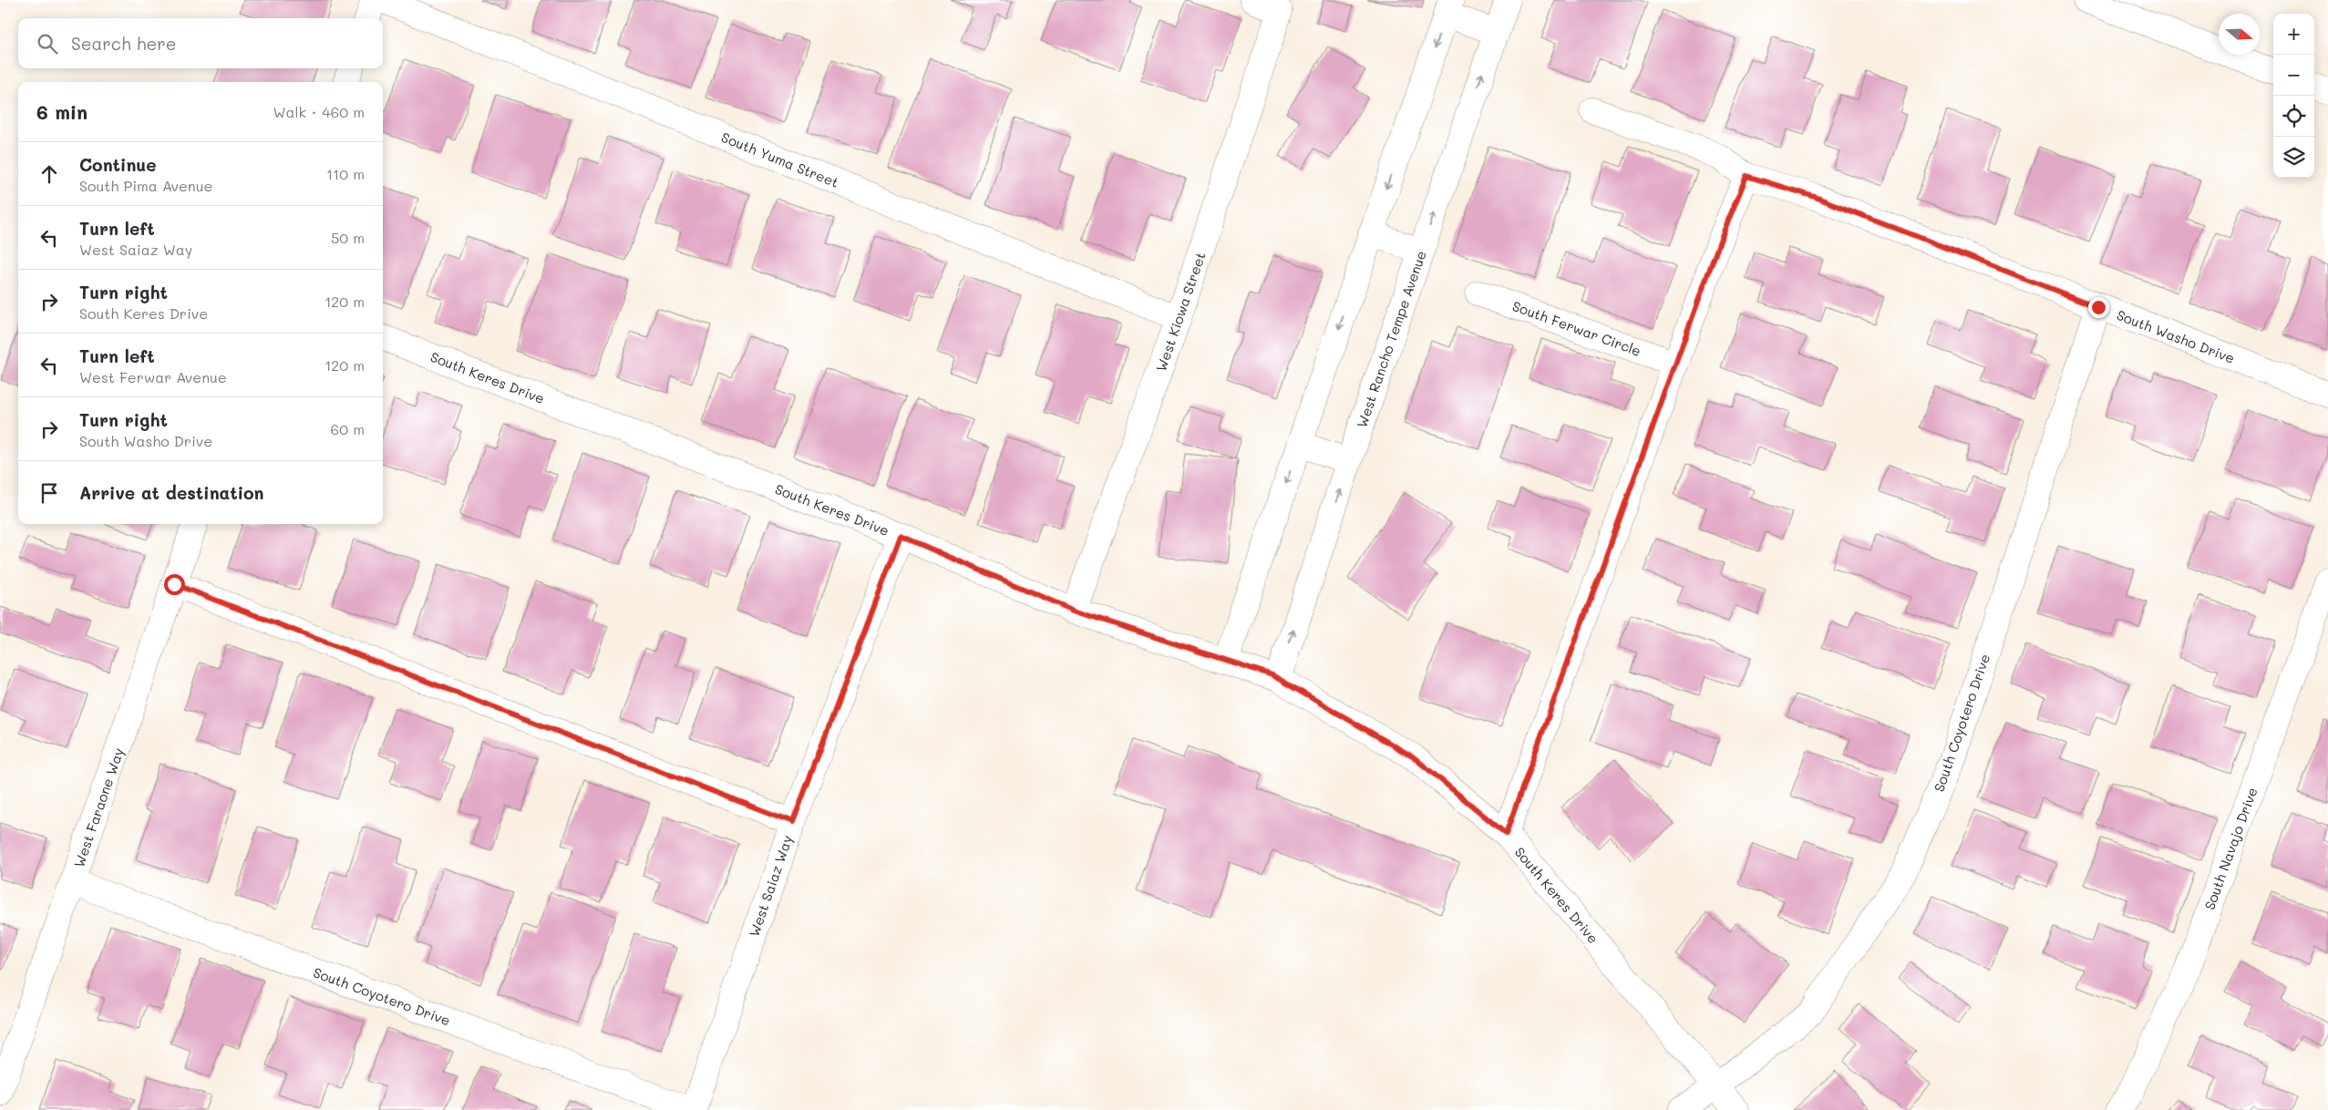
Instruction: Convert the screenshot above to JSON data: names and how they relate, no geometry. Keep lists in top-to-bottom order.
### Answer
{
  "streets": {
    "street": [
      "South Yuma Street",
      "West Kiowa Street",
      "South Ferwar Circle",
      "South Washo Drive",
      "West Rancho Tempe Avenue",
      "South Keres Drive",
      "South Coyotero Drive",
      "West Faraone Way",
      "South Navajo Drive",
      "West Saiaz Way"
    ]
  },
  "crossings": [
    ["South Yuma Street", "West Kiowa Street"],
    ["West Kiowa Street", "South Keres Drive"],
    ["South Washo Drive", "South Coyotero Drive"],
    ["West Rancho Tempe Avenue", "South Keres Drive"],
    ["South Keres Drive", "South Coyotero Drive"],
    ["South Keres Drive", "West Saiaz Way"],
    ["South Coyotero Drive", "West Faraone Way"],
    ["South Coyotero Drive", "West Saiaz Way"]
  ],
  "north": "right",
  "page": {
    "map_buttons": ["+", "−"],
    "search": "Search here",
    "heading": ["6 min", "Walk · 460 m"],
    "list": [
      ["Continue", "South Pima Avenue", "110 m"],
      ["Turn left", "West Saiaz Way", "50 m"],
      ["Turn right", "South Keres Drive", "120 m"],
      ["Turn left", "West Ferwar Avenue", "120 m"],
      ["Turn right", "South Washo Drive", "60 m"],
      "Arrive at destination"
    ]
  }
}
